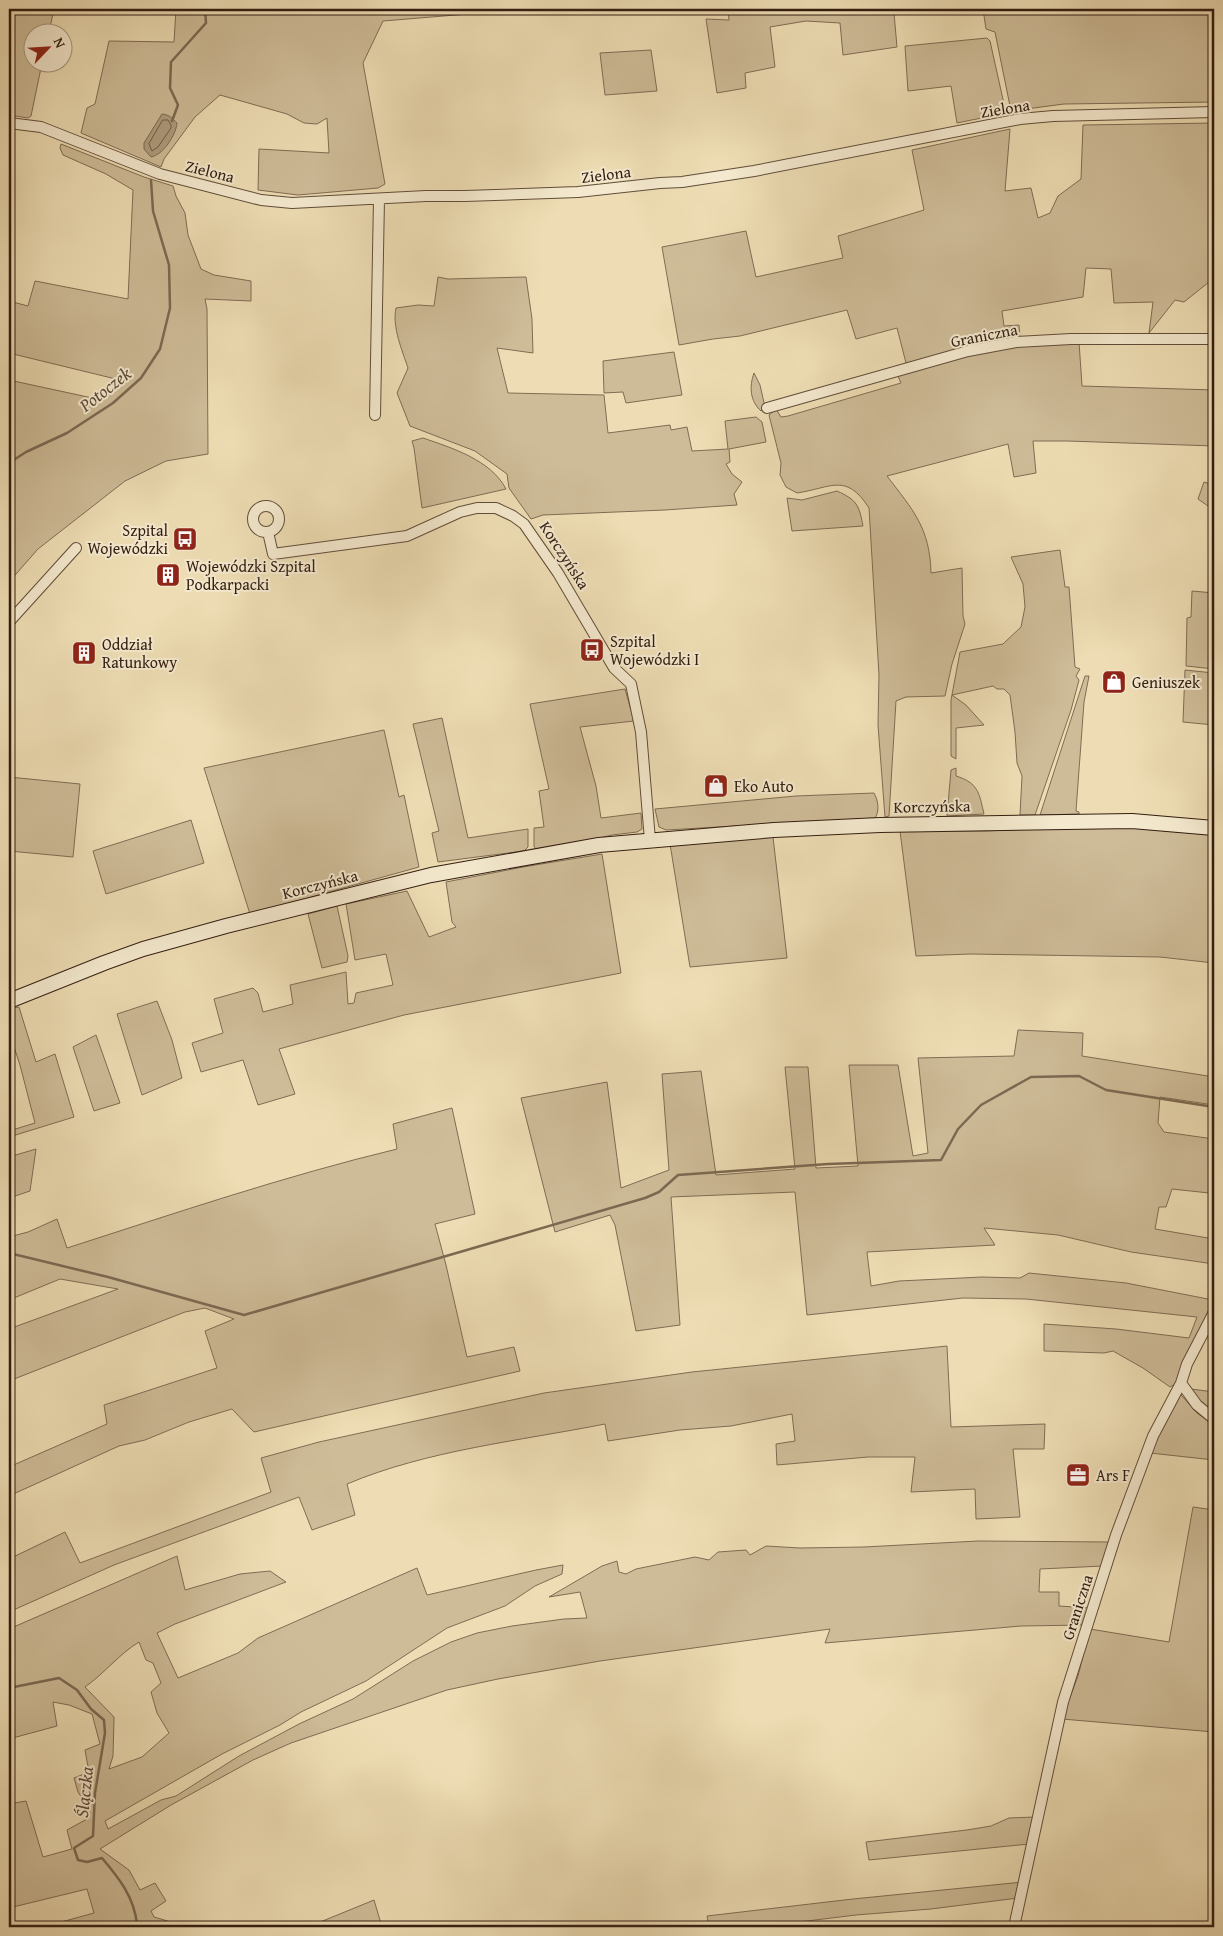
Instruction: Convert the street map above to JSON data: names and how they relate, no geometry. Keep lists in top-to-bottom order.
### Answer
{
  "streets": {
    "main road": ["Korczyńska"],
    "street": ["Zielona", "Graniczna"]
  },
  "water": ["Potoczek", "Ślączka"],
  "places": {
    "bus stop": ["Szpital Wojewódzki", "Szpital Wojewódzki I"],
    "building": ["Wojewódzki Szpital Podkarpacki", "Oddział Ratunkowy"],
    "shop": ["Geniuszek", "Eko Auto"],
    "office": ["Ars F"]
  },
  "north": "top right"
}
